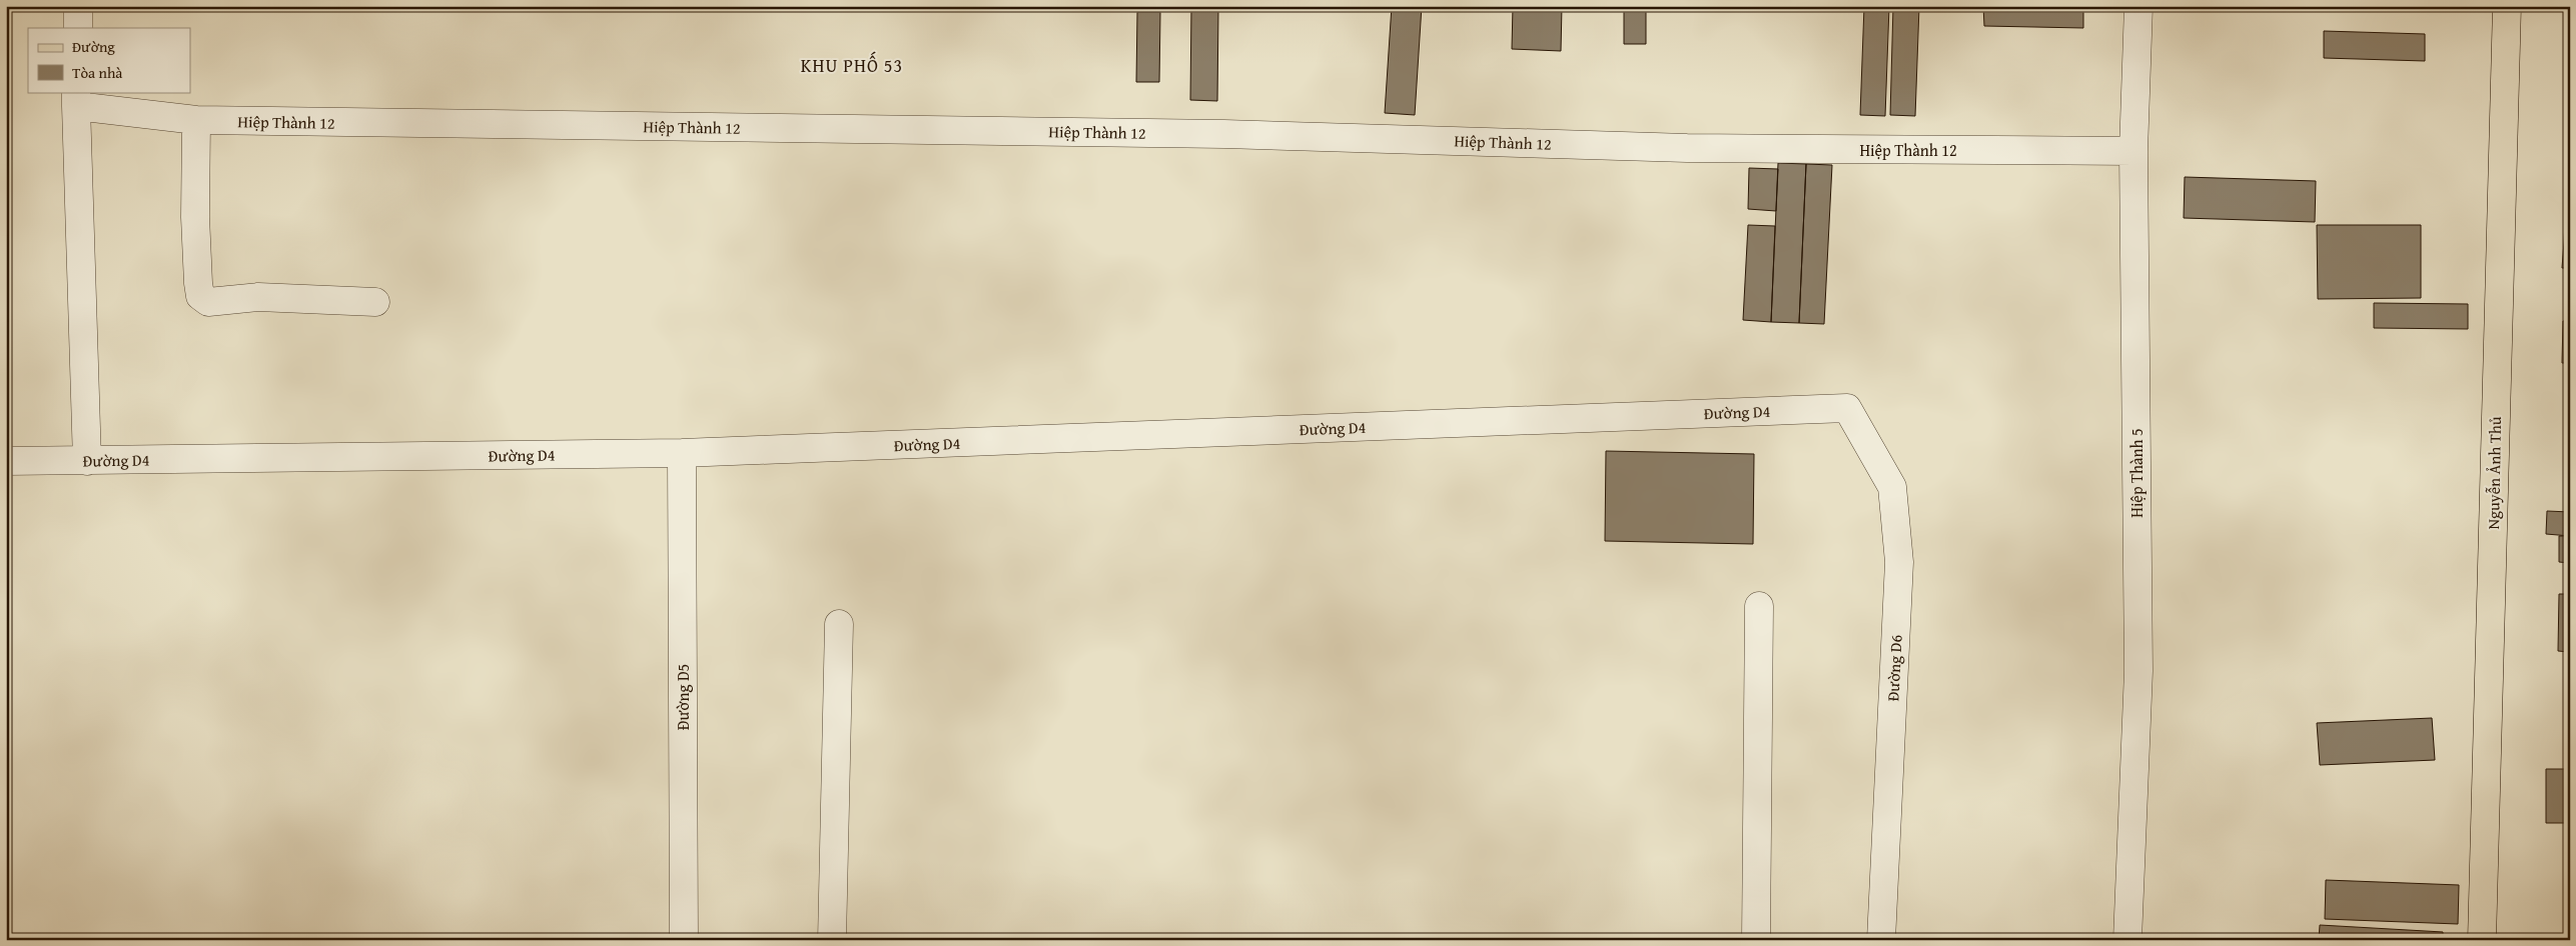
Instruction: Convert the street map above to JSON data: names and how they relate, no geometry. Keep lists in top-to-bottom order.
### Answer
{
  "streets": {
    "main road": ["Nguyễn Ảnh Thủ"],
    "street": [
      "Hiệp Thành 12",
      "Đường D4",
      "Hiệp Thành 5",
      "Đường D6",
      "Đường D5"
    ]
  },
  "crossings": [
    ["Hiệp Thành 12", "Hiệp Thành 5"],
    ["Đường D4", "Đường D6"],
    ["Đường D4", "Đường D5"]
  ],
  "districts": ["KHU PHỐ 53"],
  "legend": ["Đường", "Tòa nhà"]
}
